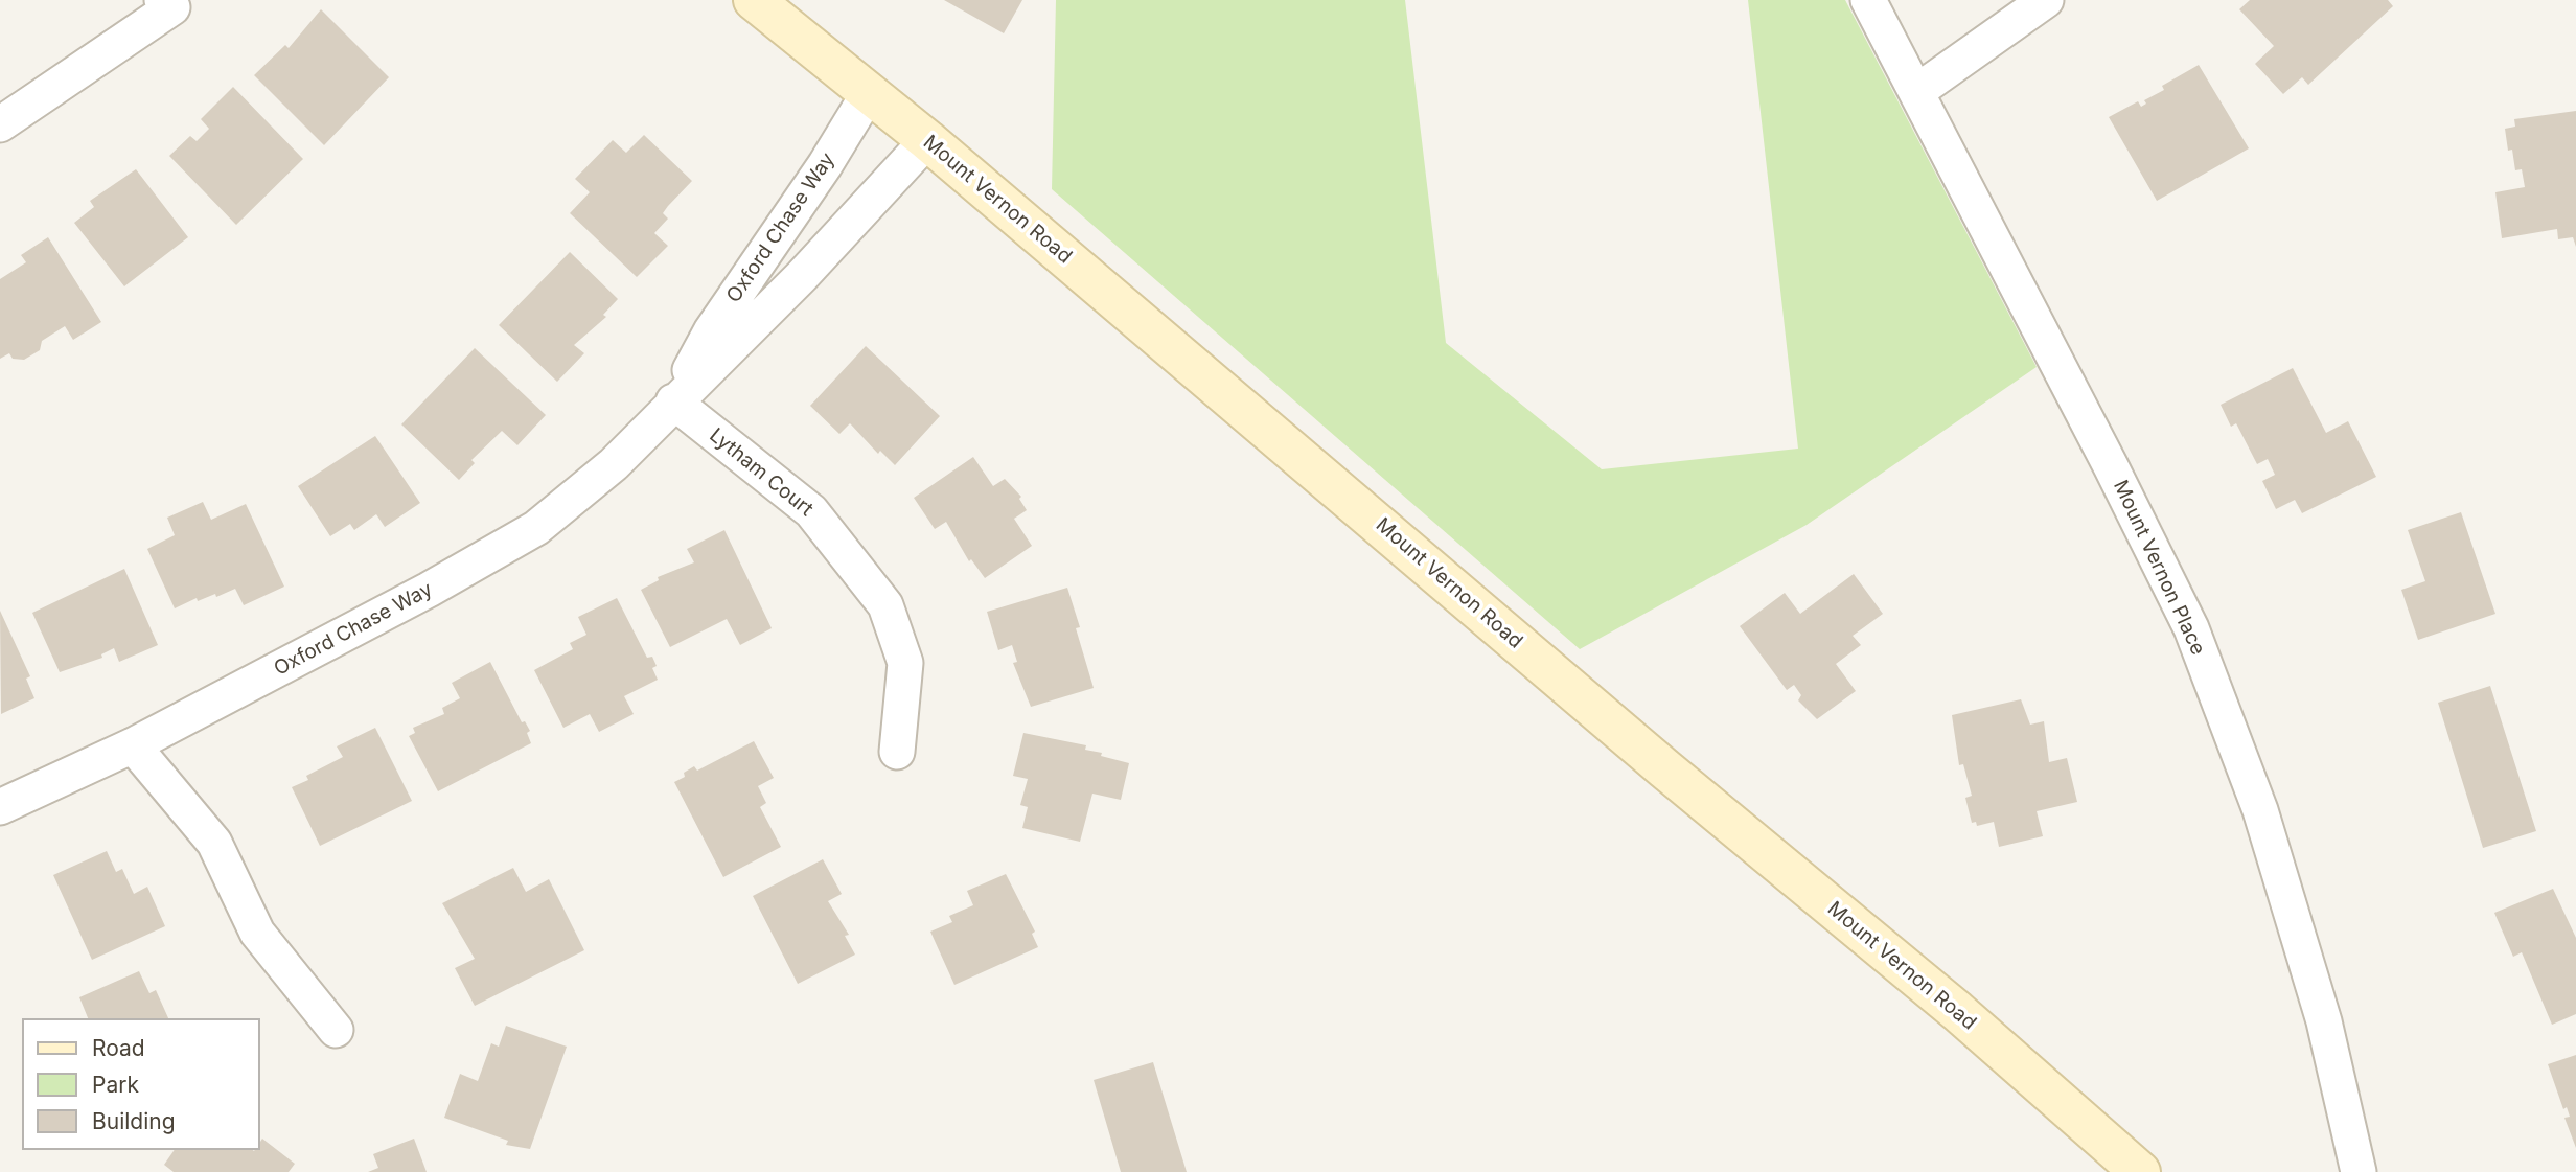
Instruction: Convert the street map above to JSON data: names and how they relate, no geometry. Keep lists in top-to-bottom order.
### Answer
{
  "streets": {
    "main road": ["Mount Vernon Road"],
    "street": ["Oxford Chase Way", "Lytham Court", "Mount Vernon Place"]
  },
  "crossings": [
    ["Mount Vernon Road", "Oxford Chase Way"],
    ["Oxford Chase Way", "Lytham Court"]
  ],
  "legend": ["Road", "Park", "Building"]
}
